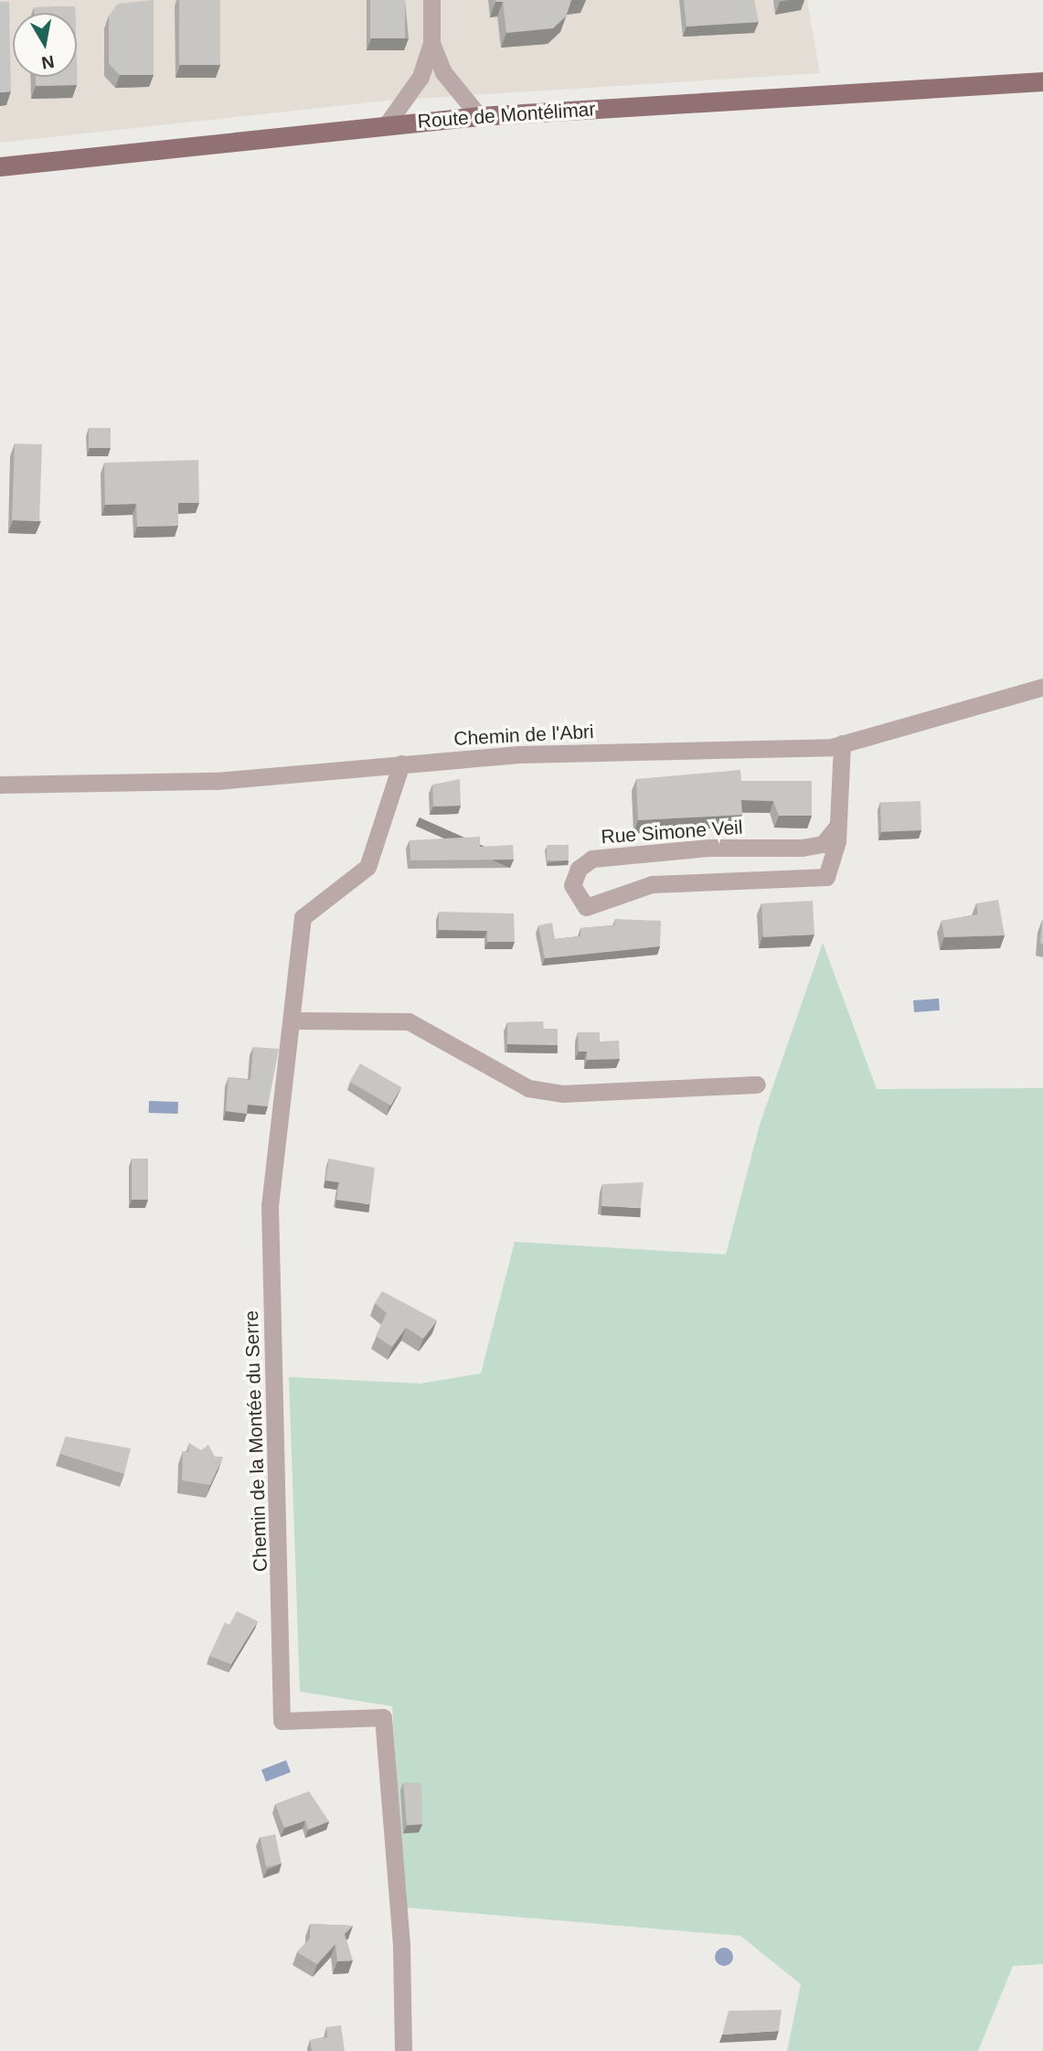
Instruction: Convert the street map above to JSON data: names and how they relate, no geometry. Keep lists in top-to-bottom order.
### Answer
{
  "streets": {
    "main road": ["Route de Montélimar"],
    "street": ["Chemin de l'Abri", "Rue Simone Veil", "Chemin de la Montée du Serre"]
  },
  "crossings": [
    ["Chemin de l'Abri", "Rue Simone Veil"],
    ["Chemin de l'Abri", "Chemin de la Montée du Serre"]
  ],
  "north": "bottom"
}
